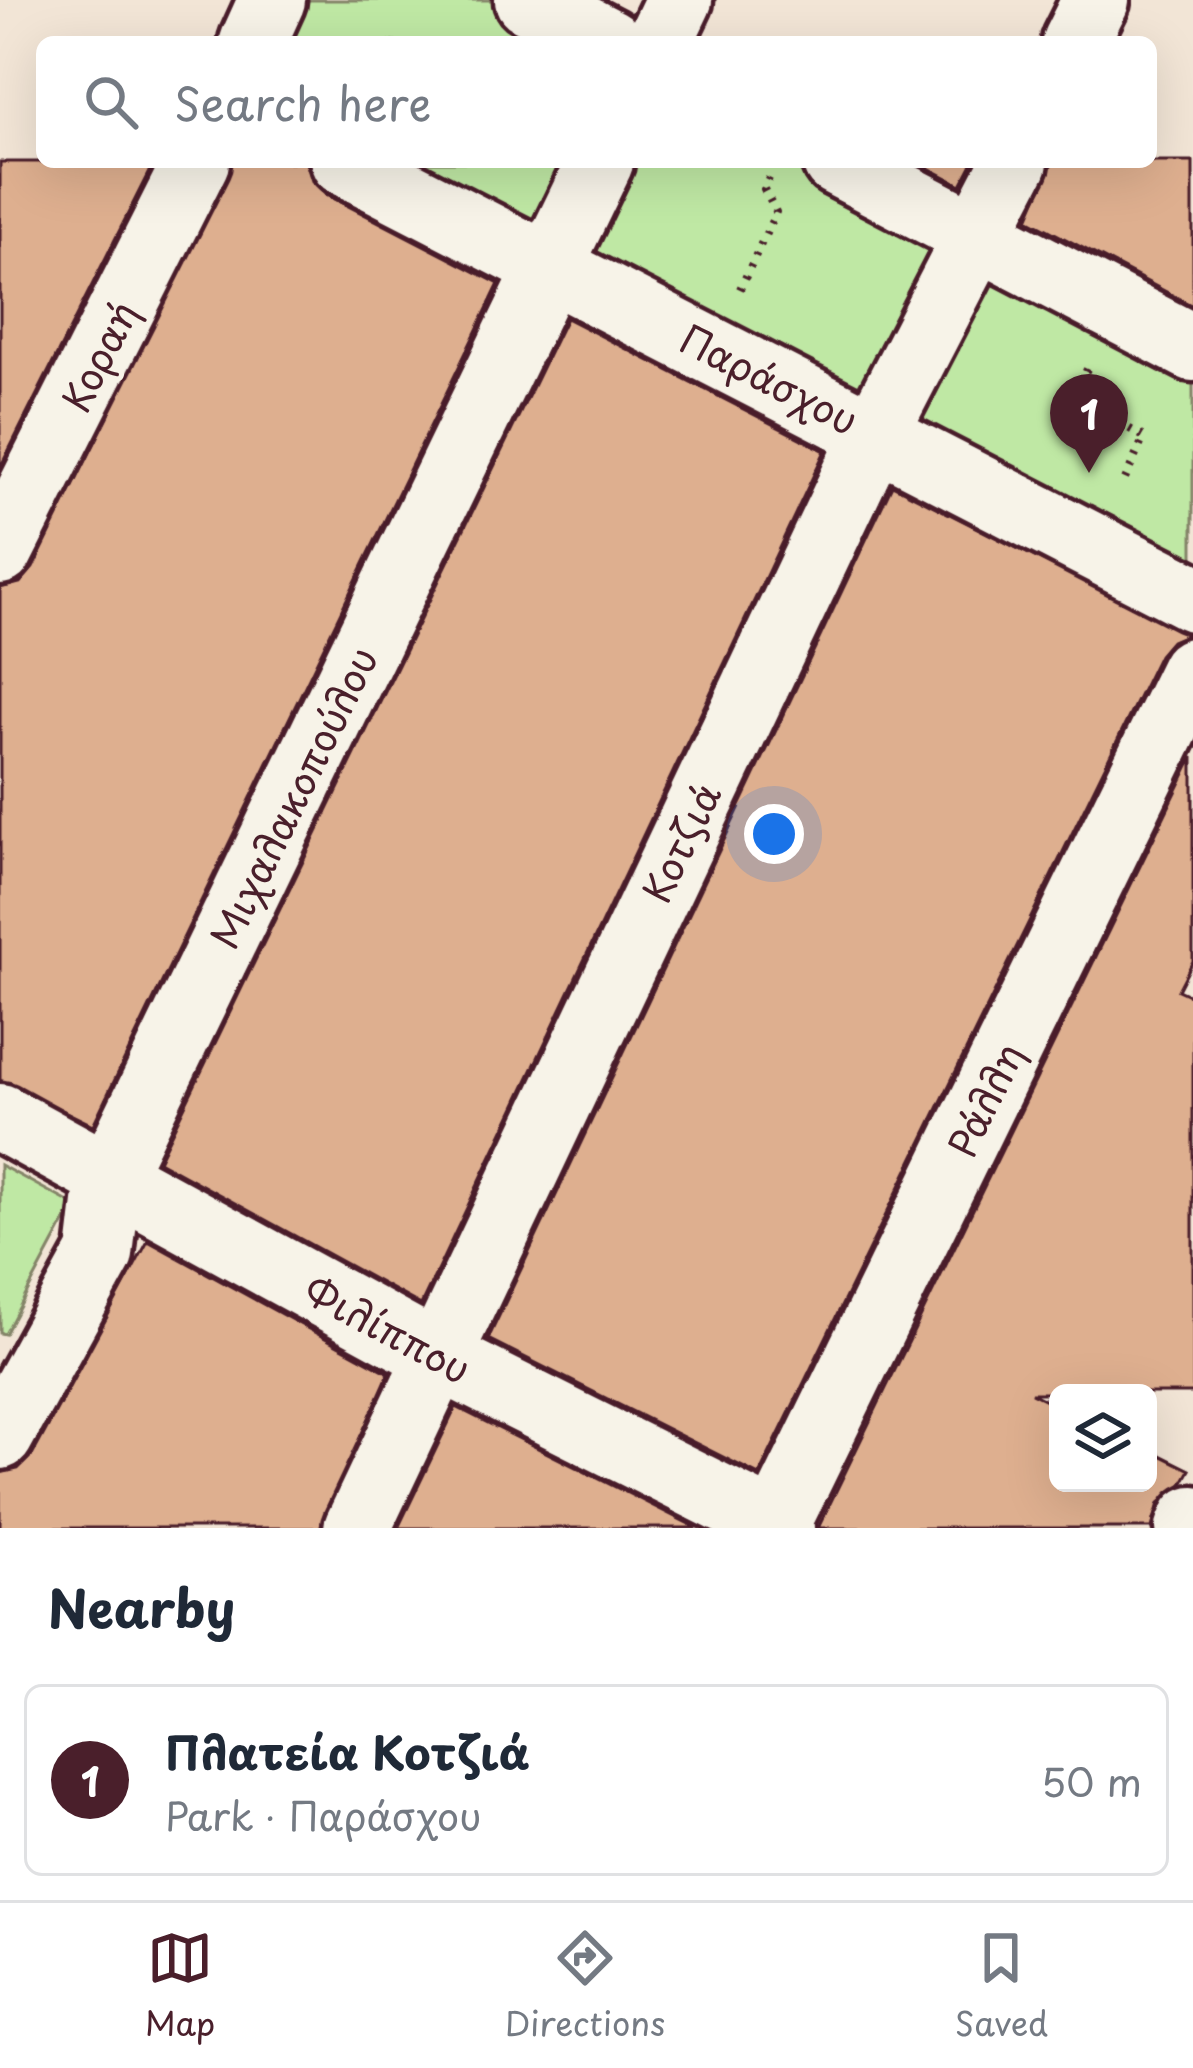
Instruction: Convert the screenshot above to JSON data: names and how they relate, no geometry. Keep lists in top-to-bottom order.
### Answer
{
  "streets": {
    "street": [
      "Κοραή",
      "Παράσχου",
      "Μιχαλακοπούλου",
      "Κοτζιά",
      "Ράλλη",
      "Φιλίππου"
    ]
  },
  "crossings": [
    ["Παράσχου", "Μιχαλακοπούλου"],
    ["Παράσχου", "Κοτζιά"],
    ["Μιχαλακοπούλου", "Φιλίππου"],
    ["Κοτζιά", "Φιλίππου"],
    ["Ράλλη", "Φιλίππου"]
  ],
  "page": {
    "search": "Search here",
    "pins": "1",
    "heading": "Nearby",
    "list": [
      {
        "mark": "1",
        "name": "Πλατεία Κοτζιά",
        "note": "Park · Παράσχου",
        "value": "50 m"
      }
    ],
    "nav": ["Map", "Directions", "Saved"]
  }
}
